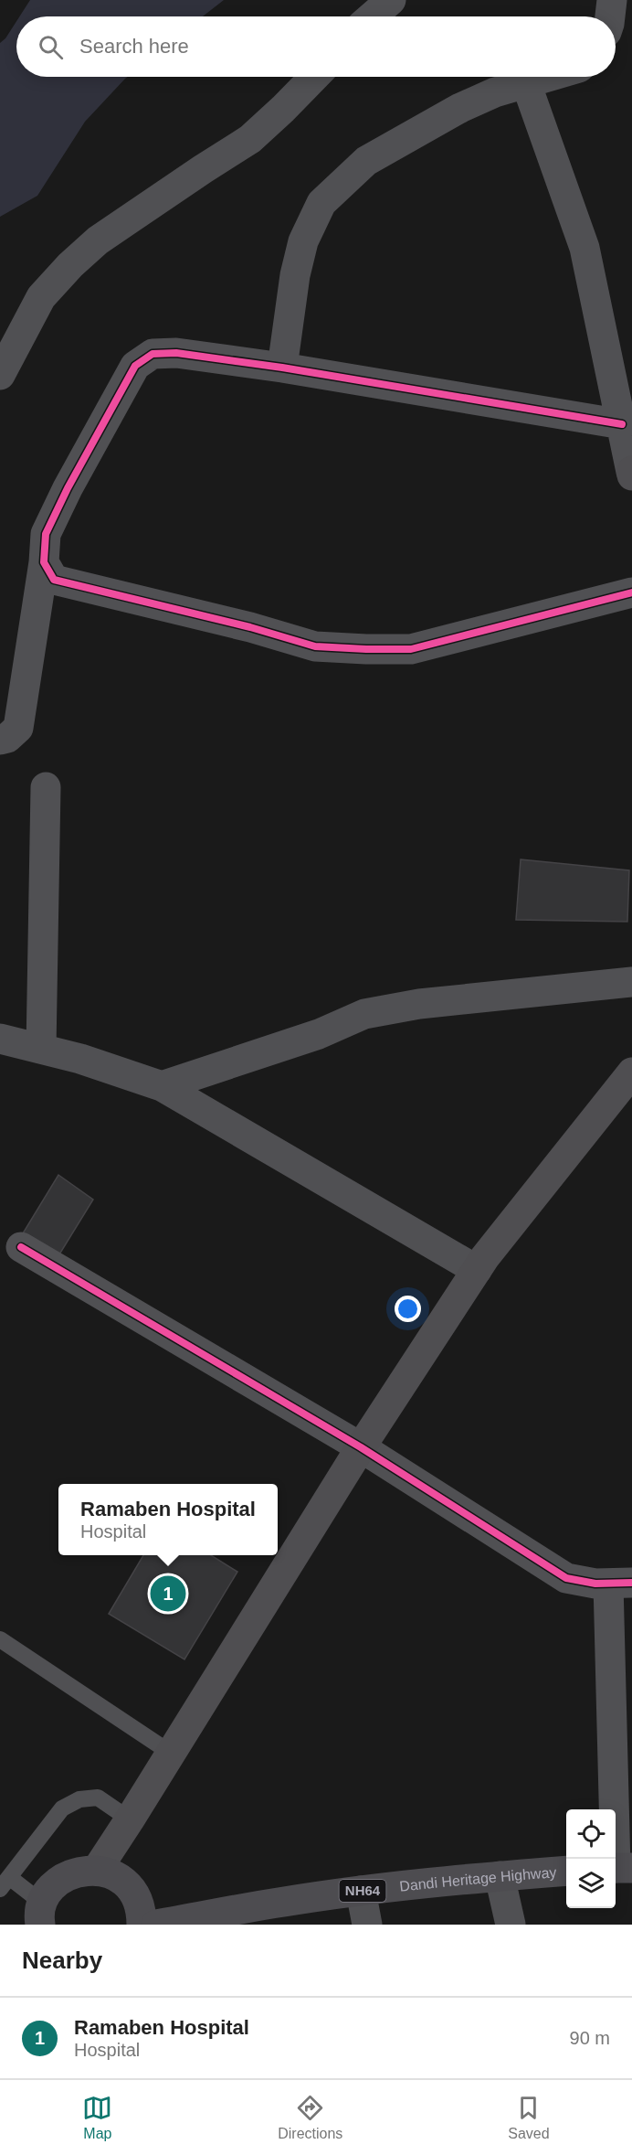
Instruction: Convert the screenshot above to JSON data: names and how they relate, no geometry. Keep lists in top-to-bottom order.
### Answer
{
  "streets": {
    "highway": ["Dandi Heritage Highway", "NH64"]
  },
  "page": {
    "search": "Search here",
    "popup": ["Ramaben Hospital", "Hospital"],
    "pins": "1",
    "heading": "Nearby",
    "list": [
      {
        "mark": "1",
        "name": "Ramaben Hospital",
        "note": "Hospital",
        "value": "90 m"
      }
    ],
    "nav": ["Map", "Directions", "Saved"]
  }
}
